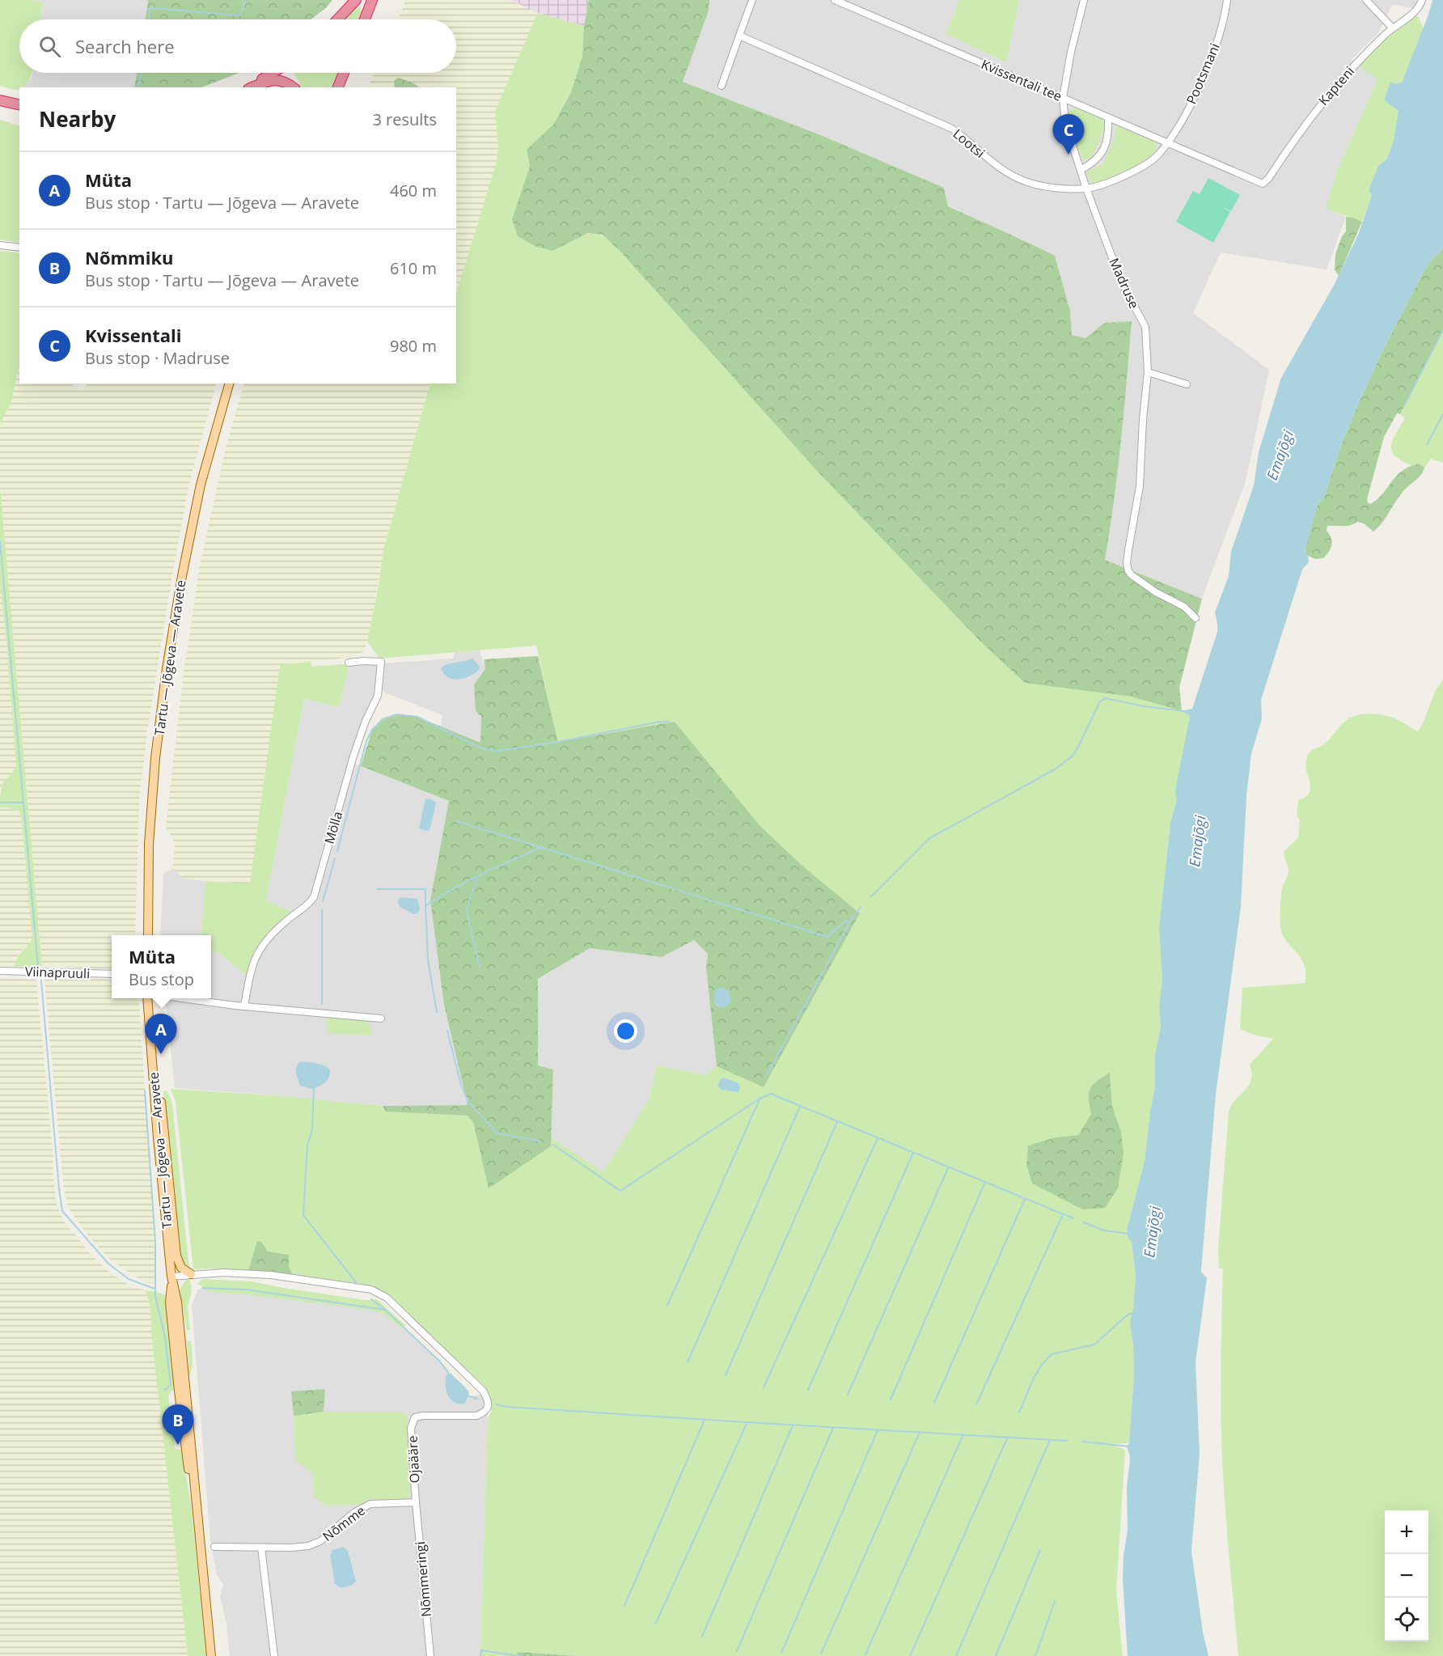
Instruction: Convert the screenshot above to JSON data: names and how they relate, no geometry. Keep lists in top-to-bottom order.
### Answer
{
  "streets": {
    "main road": ["Tartu — Jõgeva — Aravete"],
    "street": [
      "Pootsmani",
      "Kvissentali tee",
      "Kapteni",
      "Lootsi",
      "Madruse",
      "Mölla",
      "Viinapruuli",
      "Ojaääre",
      "Nõmme",
      "Nõmmeringi"
    ]
  },
  "crossings": [
    ["Pootsmani", "Kvissentali tee"],
    ["Pootsmani", "Lootsi"],
    ["Kvissentali tee", "Kapteni"],
    ["Kvissentali tee", "Lootsi"],
    ["Kvissentali tee", "Madruse"],
    ["Lootsi", "Madruse"],
    ["Ojaääre", "Nõmme"],
    ["Ojaääre", "Nõmmeringi"],
    ["Nõmme", "Nõmmeringi"]
  ],
  "water": ["Emajõgi"],
  "page": {
    "search": "Search here",
    "heading": ["Nearby", "3 results"],
    "pins": ["C", "A", "B"],
    "list": [
      {
        "mark": "A",
        "name": "Müta",
        "note": "Bus stop · Tartu — Jõgeva — Aravete",
        "value": "460 m"
      },
      {
        "mark": "B",
        "name": "Nõmmiku",
        "note": "Bus stop · Tartu — Jõgeva — Aravete",
        "value": "610 m"
      },
      {
        "mark": "C",
        "name": "Kvissentali",
        "note": "Bus stop · Madruse",
        "value": "980 m"
      }
    ],
    "popup": ["Müta", "Bus stop"],
    "map_buttons": ["+", "−"]
  }
}
